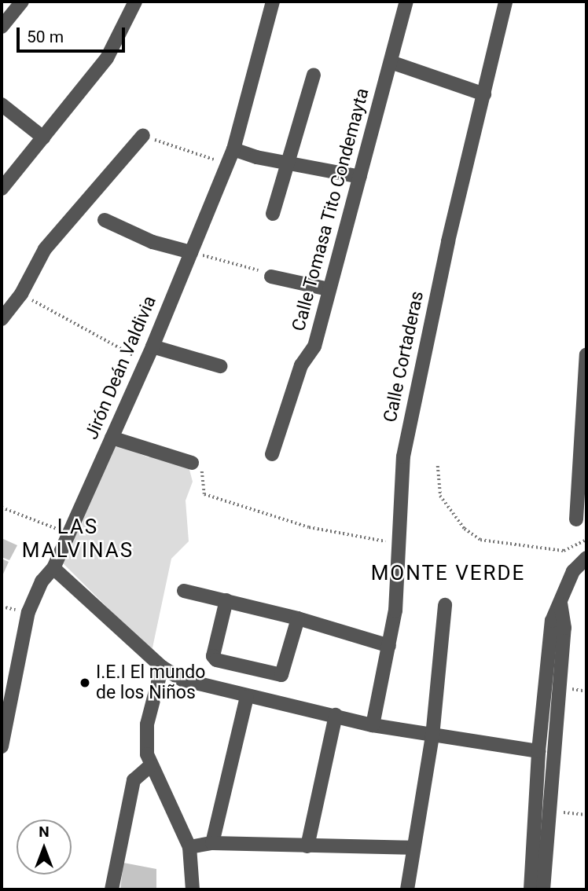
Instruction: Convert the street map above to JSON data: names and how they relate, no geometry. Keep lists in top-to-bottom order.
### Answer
{
  "streets": {
    "street": ["Calle Tomasa Tito Condemayta", "Calle Cortaderas", "Jirón Deán Valdivia"]
  },
  "districts": ["LAS MALVINAS", "MONTE VERDE"],
  "places": ["I.E.I El mundo de los Niños"],
  "scale_bar": "50 m",
  "north": "top"
}
